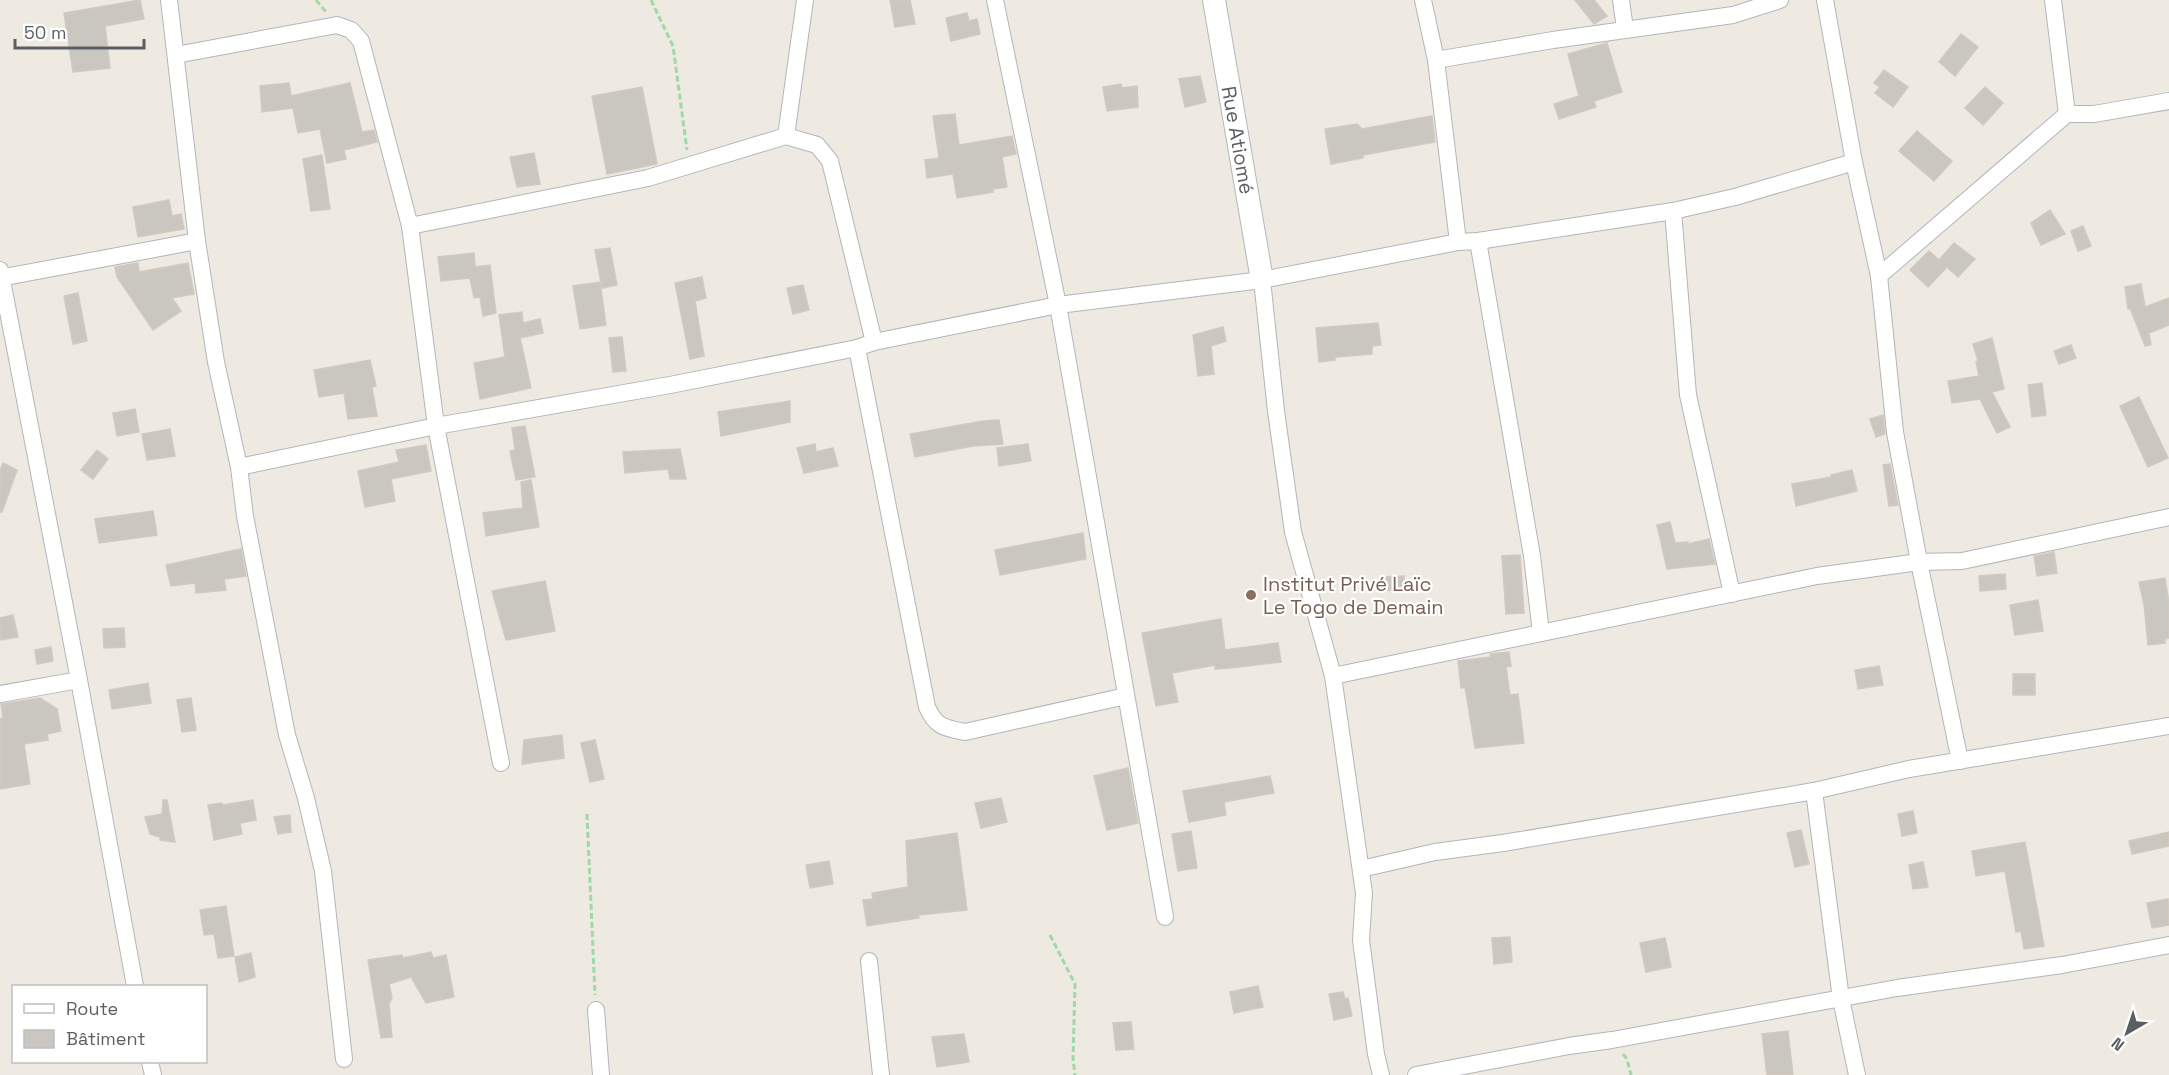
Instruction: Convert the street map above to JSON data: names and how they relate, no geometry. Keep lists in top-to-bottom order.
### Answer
{
  "streets": {
    "street": ["Rue Atiomé"]
  },
  "places": ["Institut Privé Laïc Le Togo de Demain"],
  "legend": ["Route", "Bâtiment"],
  "scale_bar": "50 m",
  "north": "bottom left"
}
